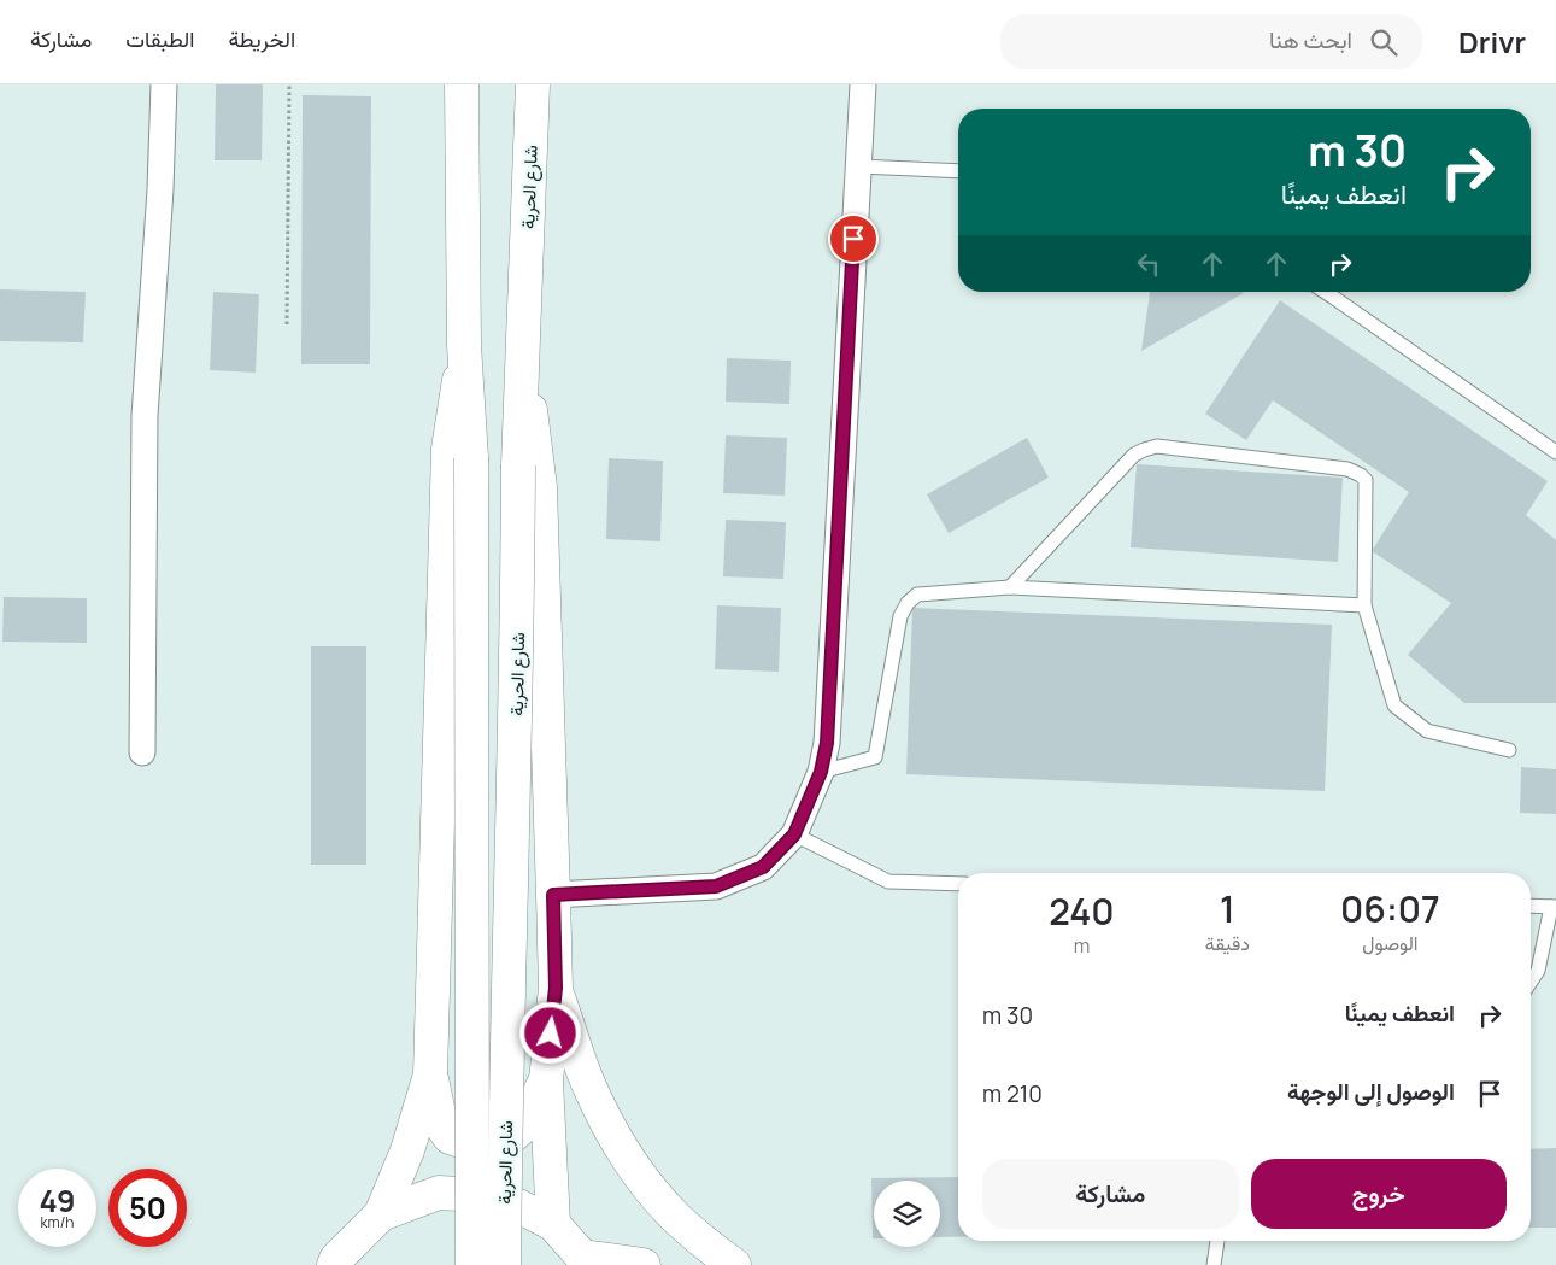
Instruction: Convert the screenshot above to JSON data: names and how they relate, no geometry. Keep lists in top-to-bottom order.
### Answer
{
  "streets": {
    "main road": ["شارع الحرية"]
  },
  "page": {
    "header": "Drivr",
    "search": "ابحث هنا",
    "nav": ["الخريطة", "الطبقات", "مشاركة"],
    "turn": ["30 m", "انعطف يمينًا"],
    "eta": [
      "06:07",
      "الوصول",
      "1",
      "دقيقة",
      "240",
      "m"
    ],
    "list": [
      {
        "name": "انعطف يمينًا",
        "value": "30 m"
      },
      {
        "name": "الوصول إلى الوجهة",
        "value": "210 m"
      }
    ],
    "buttons": ["خروج", "مشاركة"],
    "speed": "49 km/h",
    "limit": "50"
  }
}
